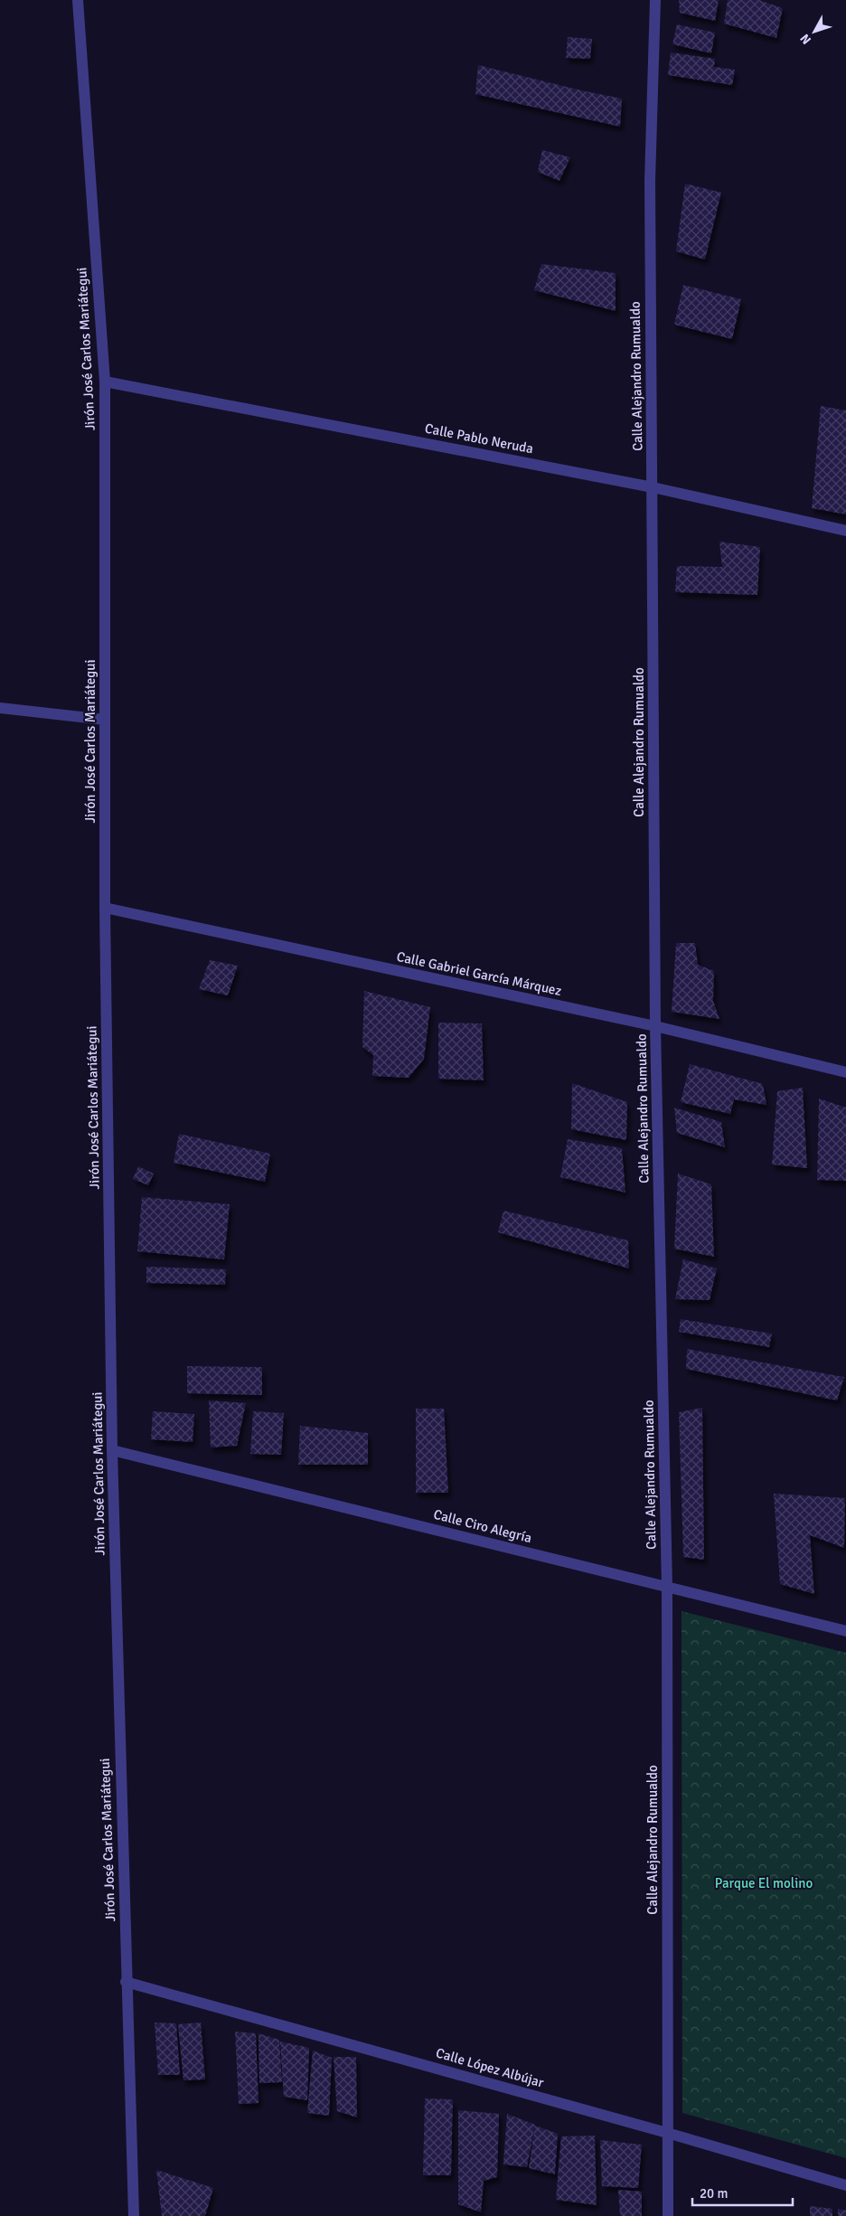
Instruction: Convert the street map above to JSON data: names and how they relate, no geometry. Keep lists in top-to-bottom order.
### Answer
{
  "streets": {
    "street": [
      "Jirón José Carlos Mariátegui",
      "Calle Alejandro Rumualdo",
      "Calle Pablo Neruda",
      "Calle Gabriel García Márquez",
      "Calle Ciro Alegría",
      "Calle López Albújar"
    ]
  },
  "crossings": [
    ["Jirón José Carlos Mariátegui", "Calle Pablo Neruda"],
    ["Jirón José Carlos Mariátegui", "Calle Gabriel García Márquez"],
    ["Jirón José Carlos Mariátegui", "Calle Ciro Alegría"],
    ["Jirón José Carlos Mariátegui", "Calle López Albújar"],
    ["Calle Alejandro Rumualdo", "Calle Pablo Neruda"],
    ["Calle Alejandro Rumualdo", "Calle Gabriel García Márquez"],
    ["Calle Alejandro Rumualdo", "Calle Ciro Alegría"],
    ["Calle Alejandro Rumualdo", "Calle López Albújar"]
  ],
  "parks": ["Parque El molino"],
  "scale_bar": "20 m",
  "north": "bottom left"
}
